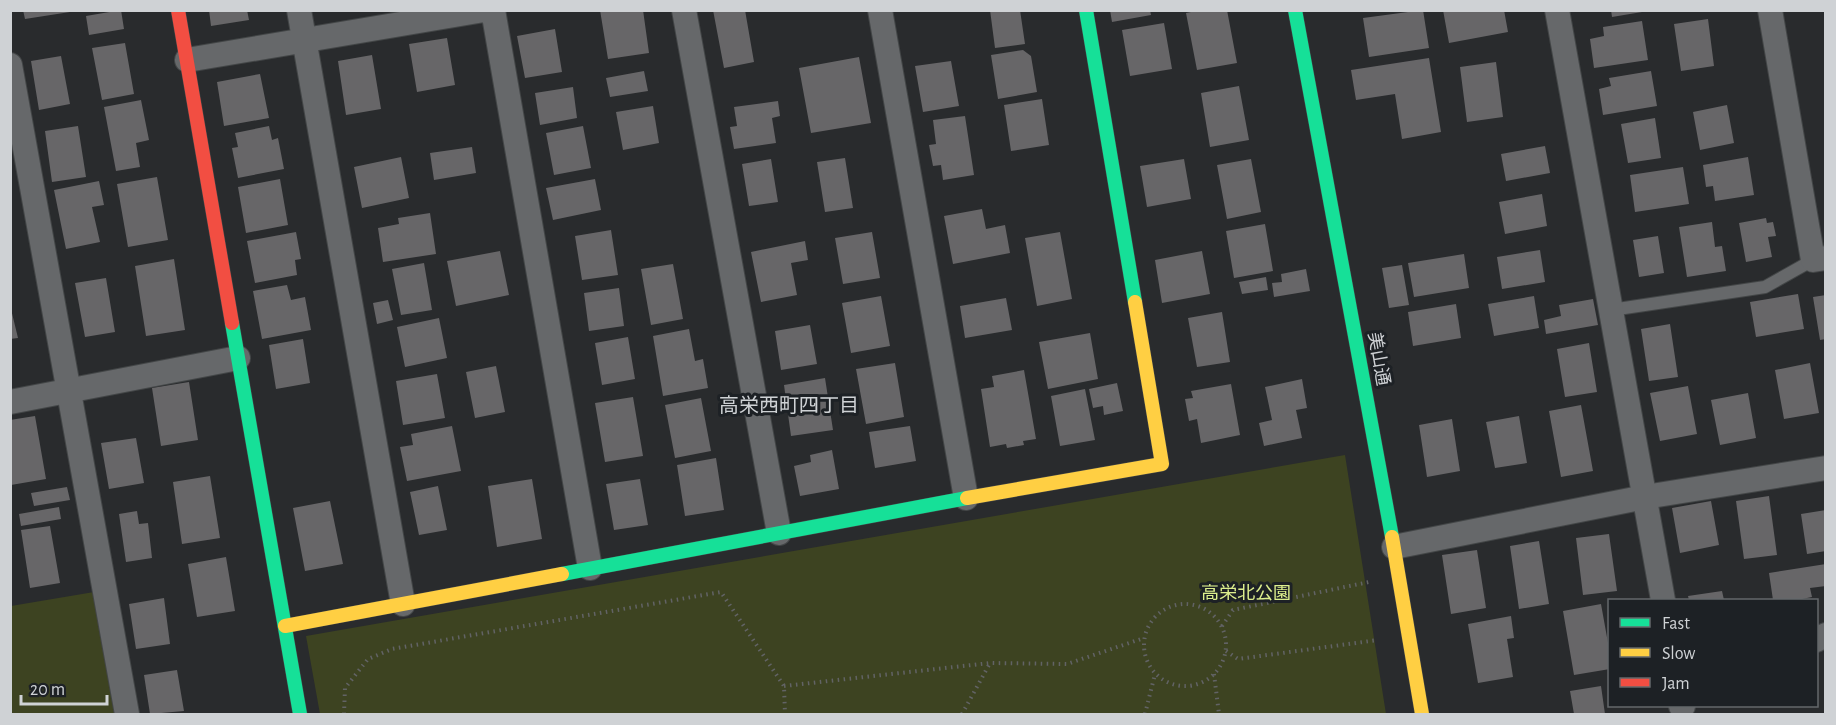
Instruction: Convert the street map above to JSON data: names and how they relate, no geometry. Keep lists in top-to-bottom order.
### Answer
{
  "streets": {
    "street": ["美山通"]
  },
  "districts": ["高栄西町四丁目"],
  "parks": ["高栄北公園"],
  "legend": ["Fast", "Slow", "Jam"],
  "scale_bar": "20 m"
}
